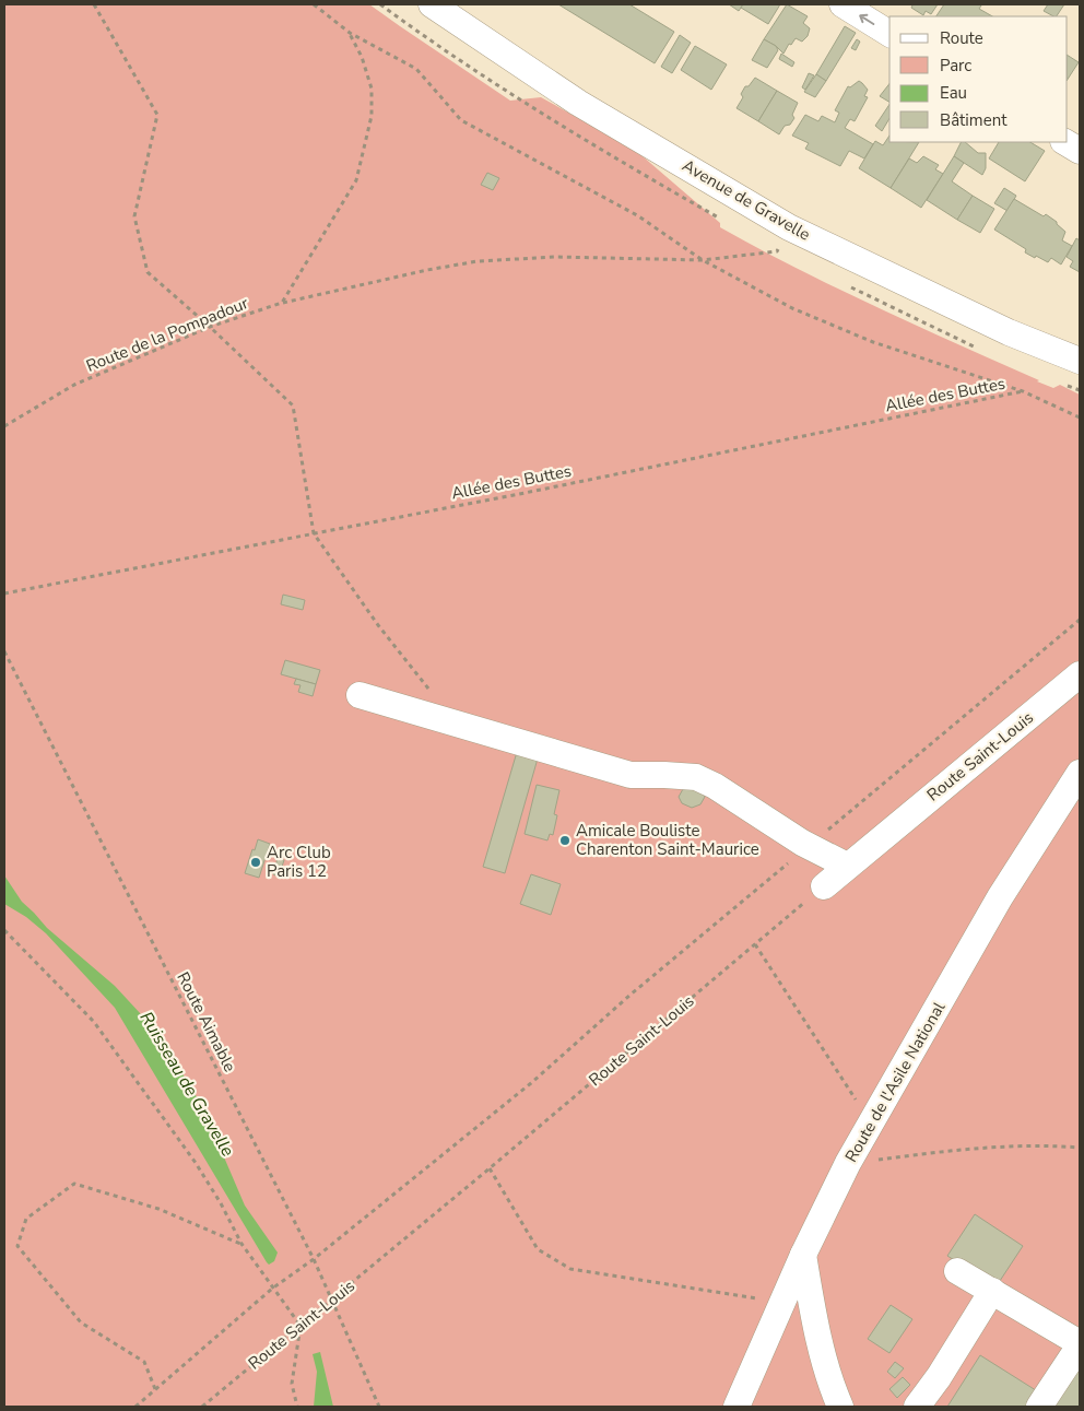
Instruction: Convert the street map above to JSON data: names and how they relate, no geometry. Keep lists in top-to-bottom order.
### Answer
{
  "streets": {
    "street": ["Avenue de Gravelle", "Route Saint-Louis", "Route de l'Asile National"],
    "path": ["Route de la Pompadour", "Allée des Buttes", "Route Aimable"]
  },
  "crossings": [
    ["Avenue de Gravelle", "Route de la Pompadour"],
    ["Route de la Pompadour", "Allée des Buttes"],
    ["Route Saint-Louis", "Route Aimable"]
  ],
  "water": ["Ruisseau de Gravelle"],
  "places": ["Amicale Bouliste Charenton Saint-Maurice", "Arc Club Paris 12"],
  "legend": [
    "Route",
    "Parc",
    "Eau",
    "Bâtiment"
  ]
}
